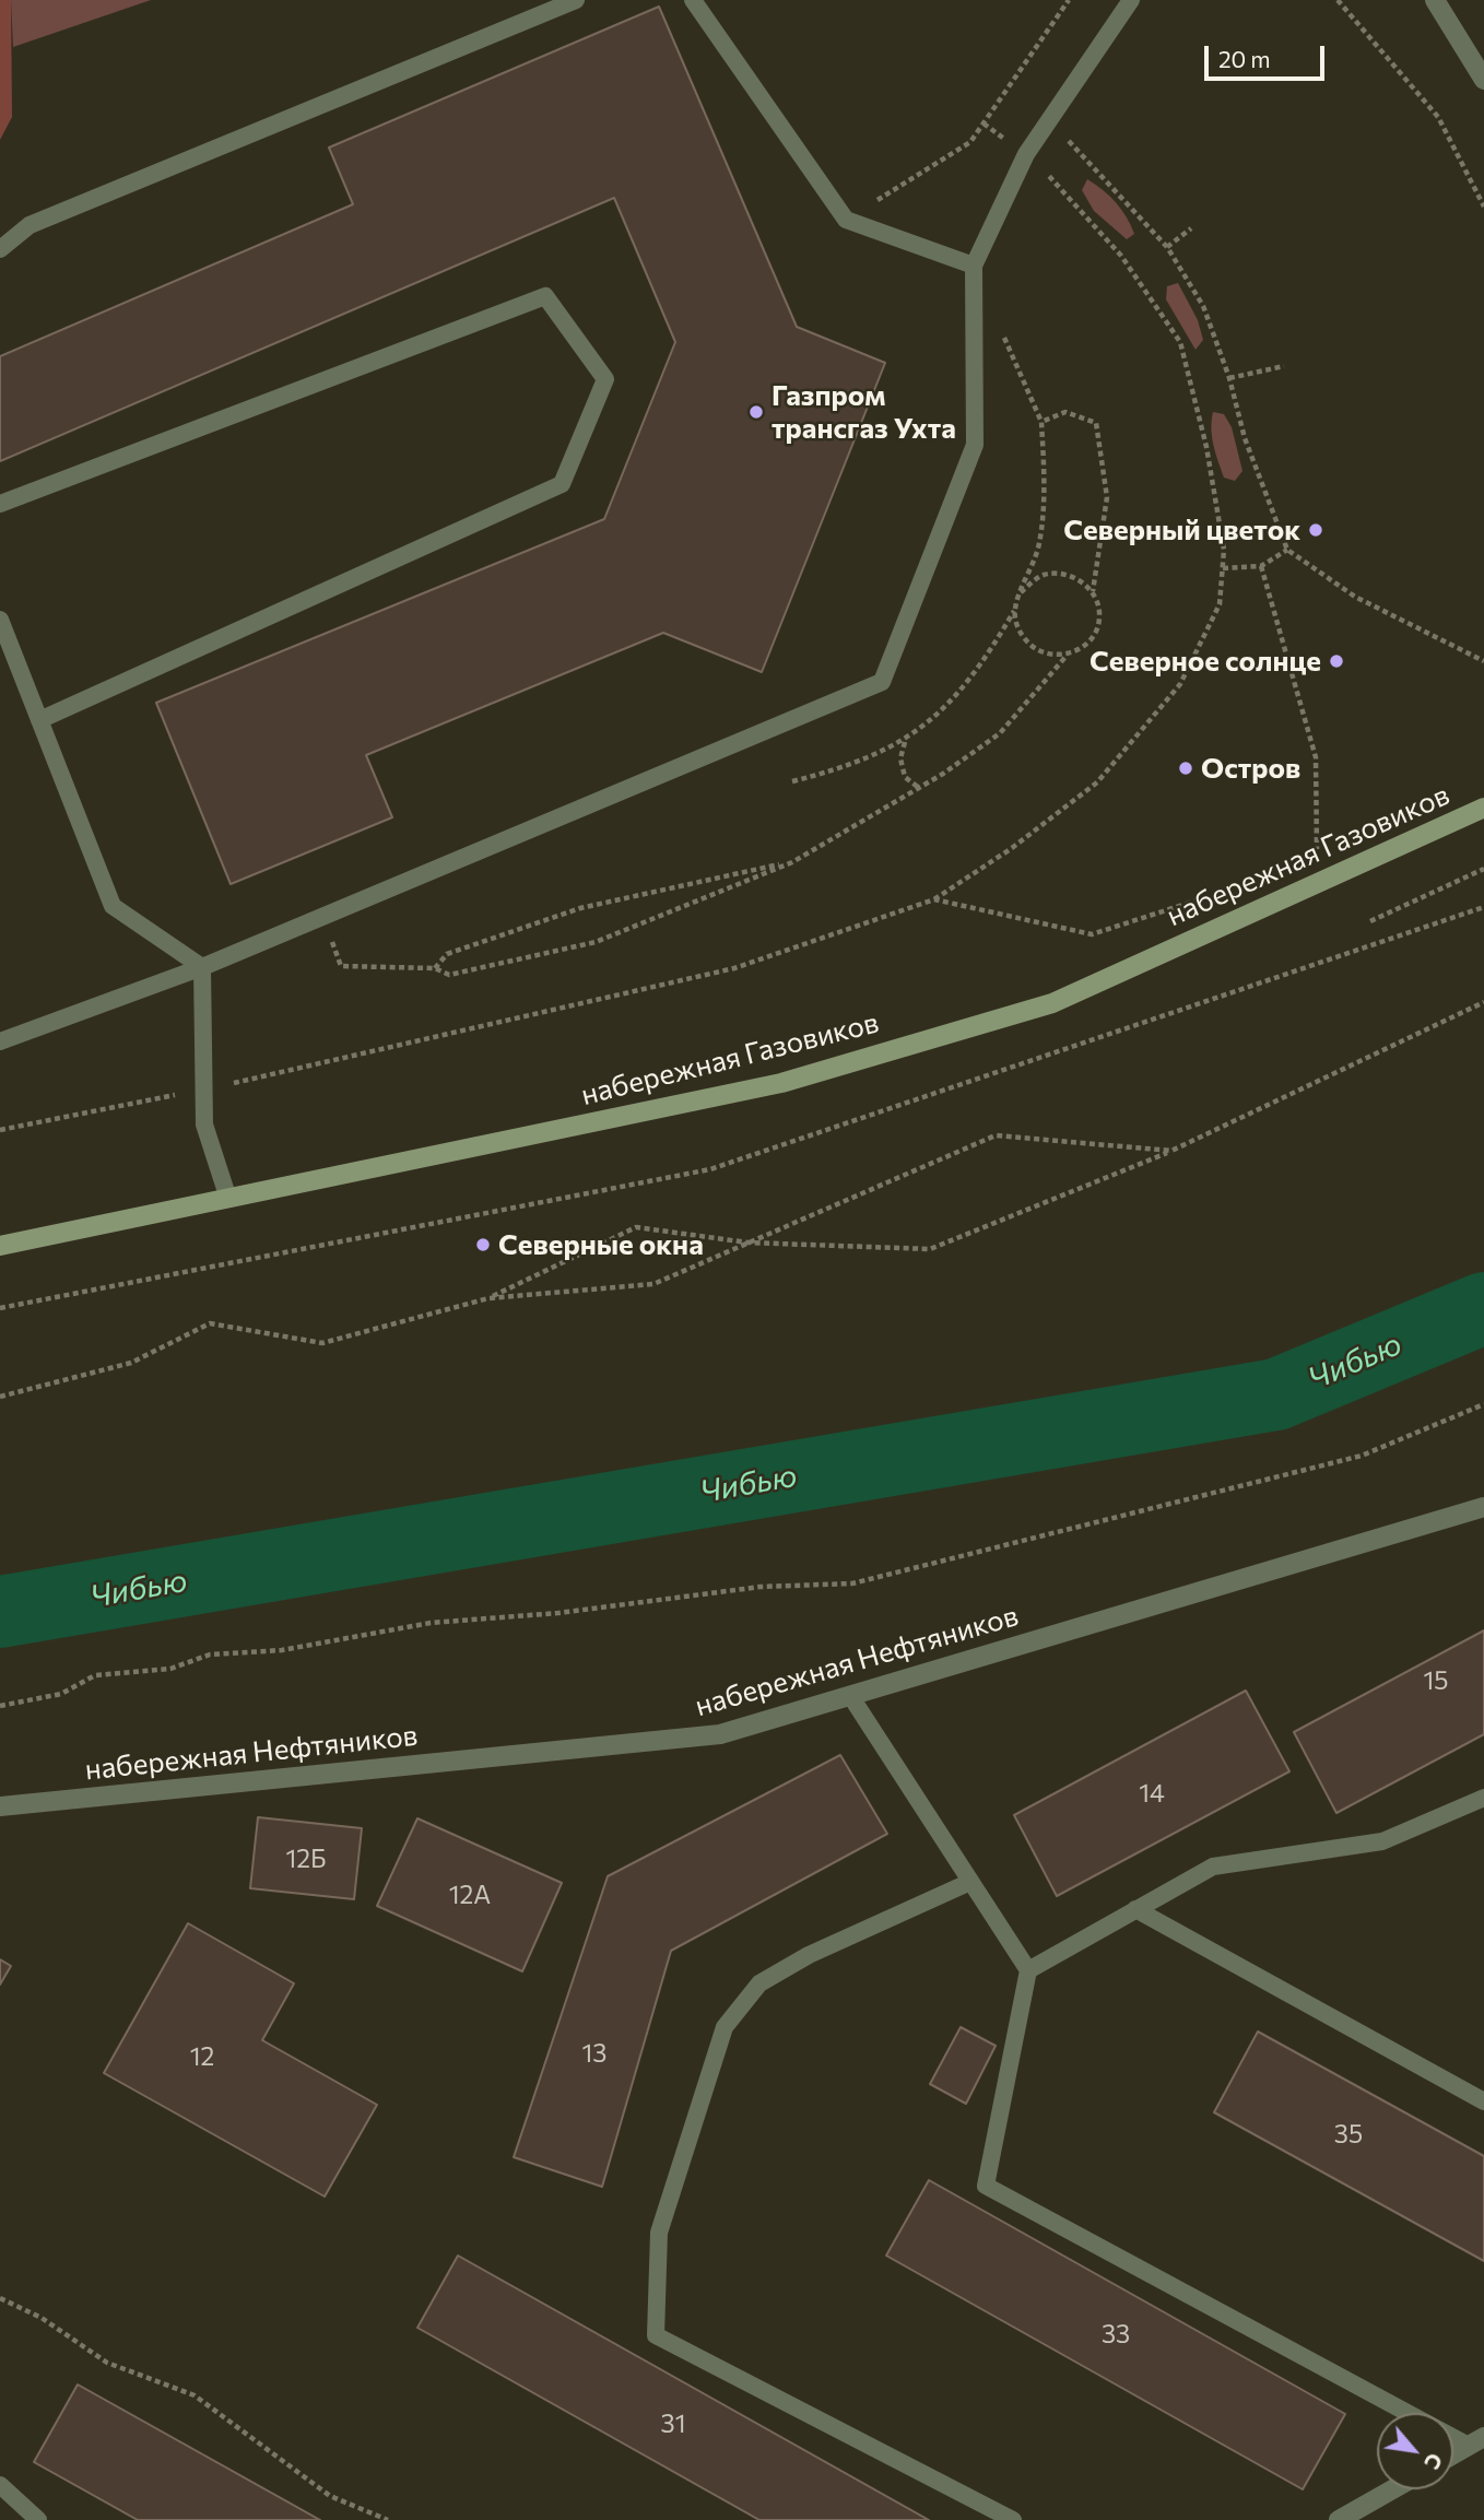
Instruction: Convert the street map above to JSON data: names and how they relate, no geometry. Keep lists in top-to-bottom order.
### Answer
{
  "streets": {
    "main road": ["набережная Газовиков"],
    "street": ["набережная Нефтяников"]
  },
  "water": ["Чибью"],
  "places": [
    "Газпром трансгаз Ухта",
    "Северный цветок",
    "Северное солнце",
    "Остров",
    "Северные окна"
  ],
  "house_numbers": [
    "15",
    "14",
    "12Б",
    "12А",
    "13",
    "12",
    "35",
    "33",
    "31"
  ],
  "scale_bar": "20 m",
  "north": "bottom right"
}
